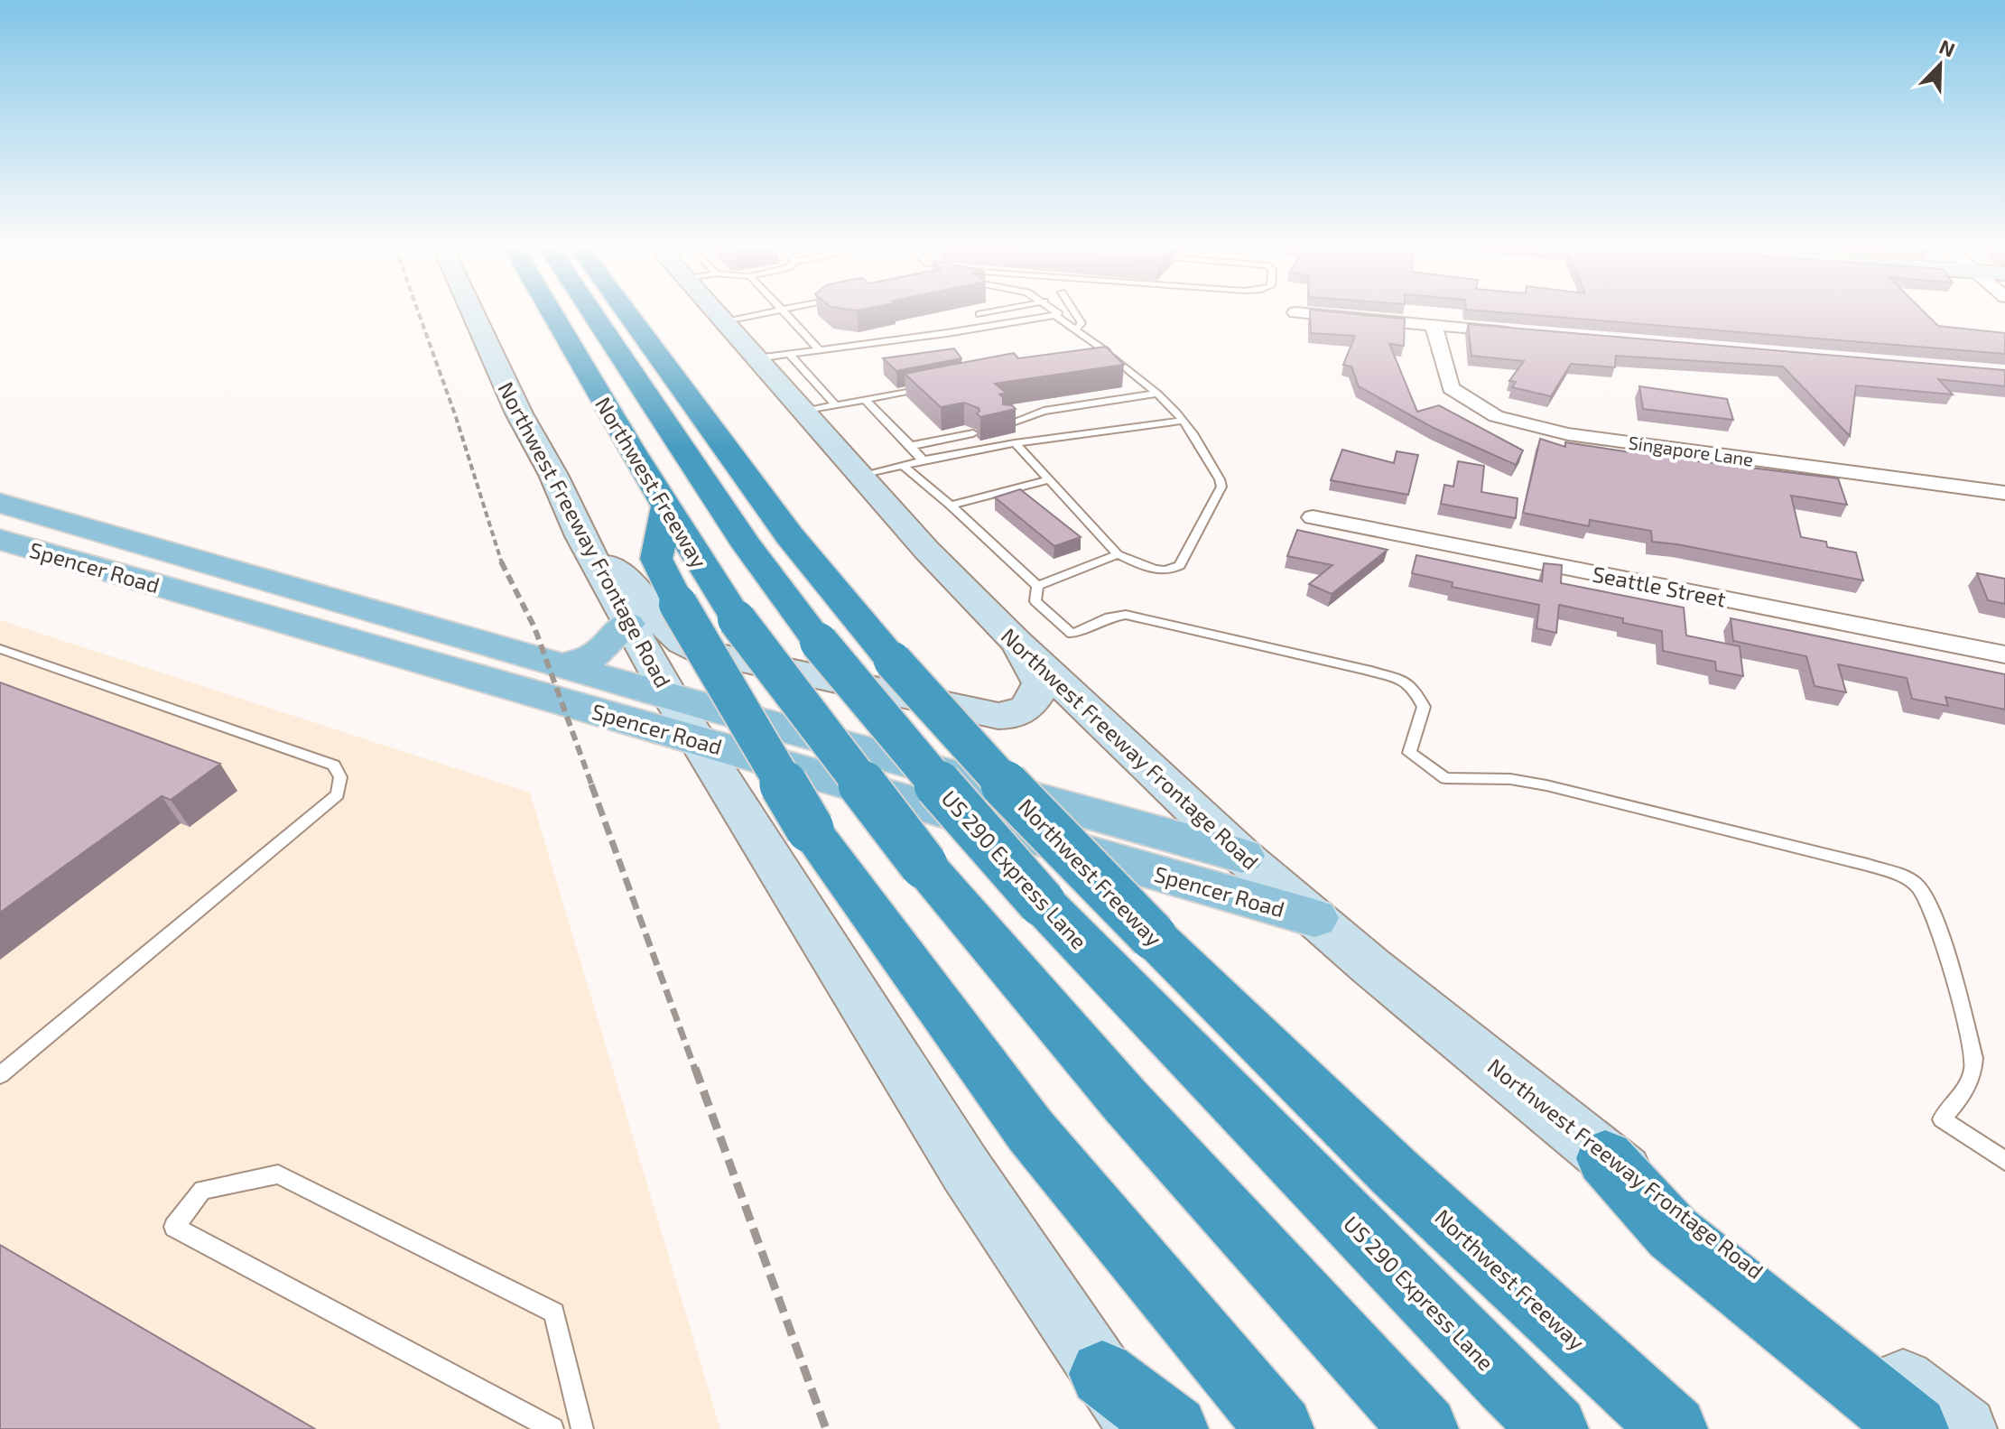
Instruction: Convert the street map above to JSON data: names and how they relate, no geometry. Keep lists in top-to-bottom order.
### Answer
{
  "streets": {
    "highway": ["Northwest Freeway", "US 290 Express Lane"],
    "main road": ["Northwest Freeway Frontage Road", "Spencer Road"],
    "street": ["Singapore Lane", "Seattle Street"]
  },
  "crossings": [
    ["Northwest Freeway Frontage Road", "Spencer Road"]
  ],
  "north": "top right"
}
